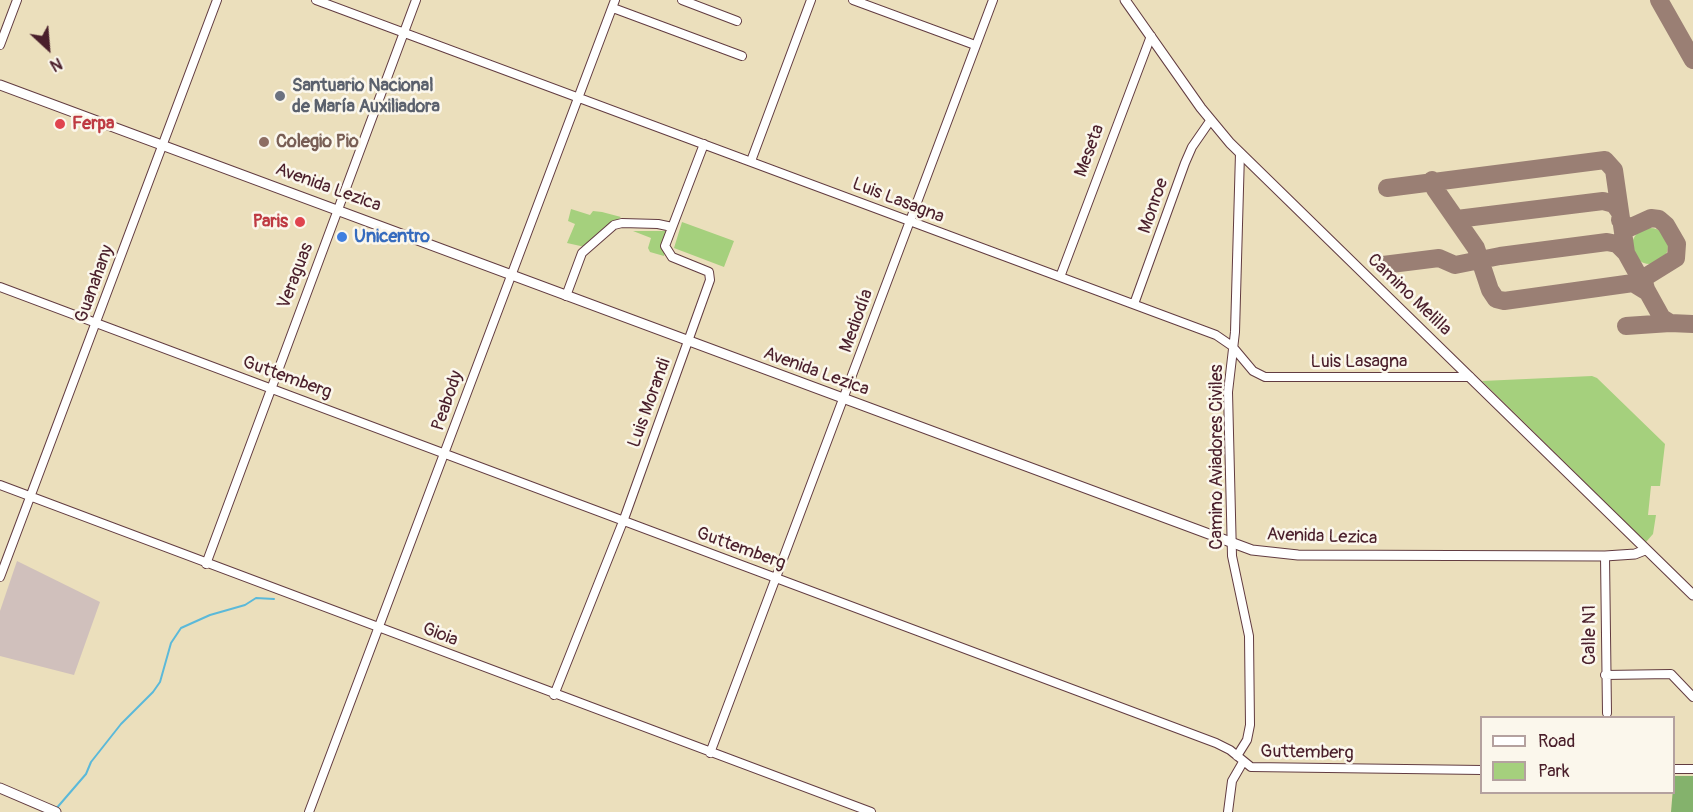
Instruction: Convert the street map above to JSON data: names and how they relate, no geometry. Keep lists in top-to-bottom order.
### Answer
{
  "streets": {
    "street": [
      "Meseta",
      "Avenida Lezica",
      "Luis Lasagna",
      "Monroe",
      "Veraguas",
      "Guanahany",
      "Camino Melilla",
      "Mediodía",
      "Guttemberg",
      "Peabody",
      "Luis Morandi",
      "Camino Aviadores Civiles",
      "Gioia",
      "Calle N1"
    ]
  },
  "crossings": [
    ["Meseta", "Luis Lasagna"],
    ["Meseta", "Camino Melilla"],
    ["Avenida Lezica", "Veraguas"],
    ["Avenida Lezica", "Guanahany"],
    ["Avenida Lezica", "Camino Melilla"],
    ["Avenida Lezica", "Mediodía"],
    ["Avenida Lezica", "Peabody"],
    ["Avenida Lezica", "Luis Morandi"],
    ["Avenida Lezica", "Camino Aviadores Civiles"],
    ["Avenida Lezica", "Calle N1"],
    ["Luis Lasagna", "Monroe"],
    ["Luis Lasagna", "Veraguas"],
    ["Luis Lasagna", "Camino Melilla"],
    ["Luis Lasagna", "Mediodía"],
    ["Luis Lasagna", "Peabody"],
    ["Luis Lasagna", "Luis Morandi"],
    ["Luis Lasagna", "Camino Aviadores Civiles"],
    ["Monroe", "Camino Melilla"],
    ["Veraguas", "Guttemberg"],
    ["Veraguas", "Gioia"],
    ["Guanahany", "Guttemberg"],
    ["Guanahany", "Gioia"],
    ["Camino Melilla", "Camino Aviadores Civiles"],
    ["Mediodía", "Guttemberg"],
    ["Mediodía", "Gioia"],
    ["Guttemberg", "Peabody"],
    ["Guttemberg", "Luis Morandi"],
    ["Guttemberg", "Camino Aviadores Civiles"],
    ["Peabody", "Gioia"],
    ["Luis Morandi", "Gioia"]
  ],
  "places": [
    "Santuario Nacional de María Auxiliadora",
    "Ferpa",
    "Colegio Pio",
    "Paris",
    "Unicentro"
  ],
  "legend": ["Road", "Park"],
  "north": "bottom right"
}
